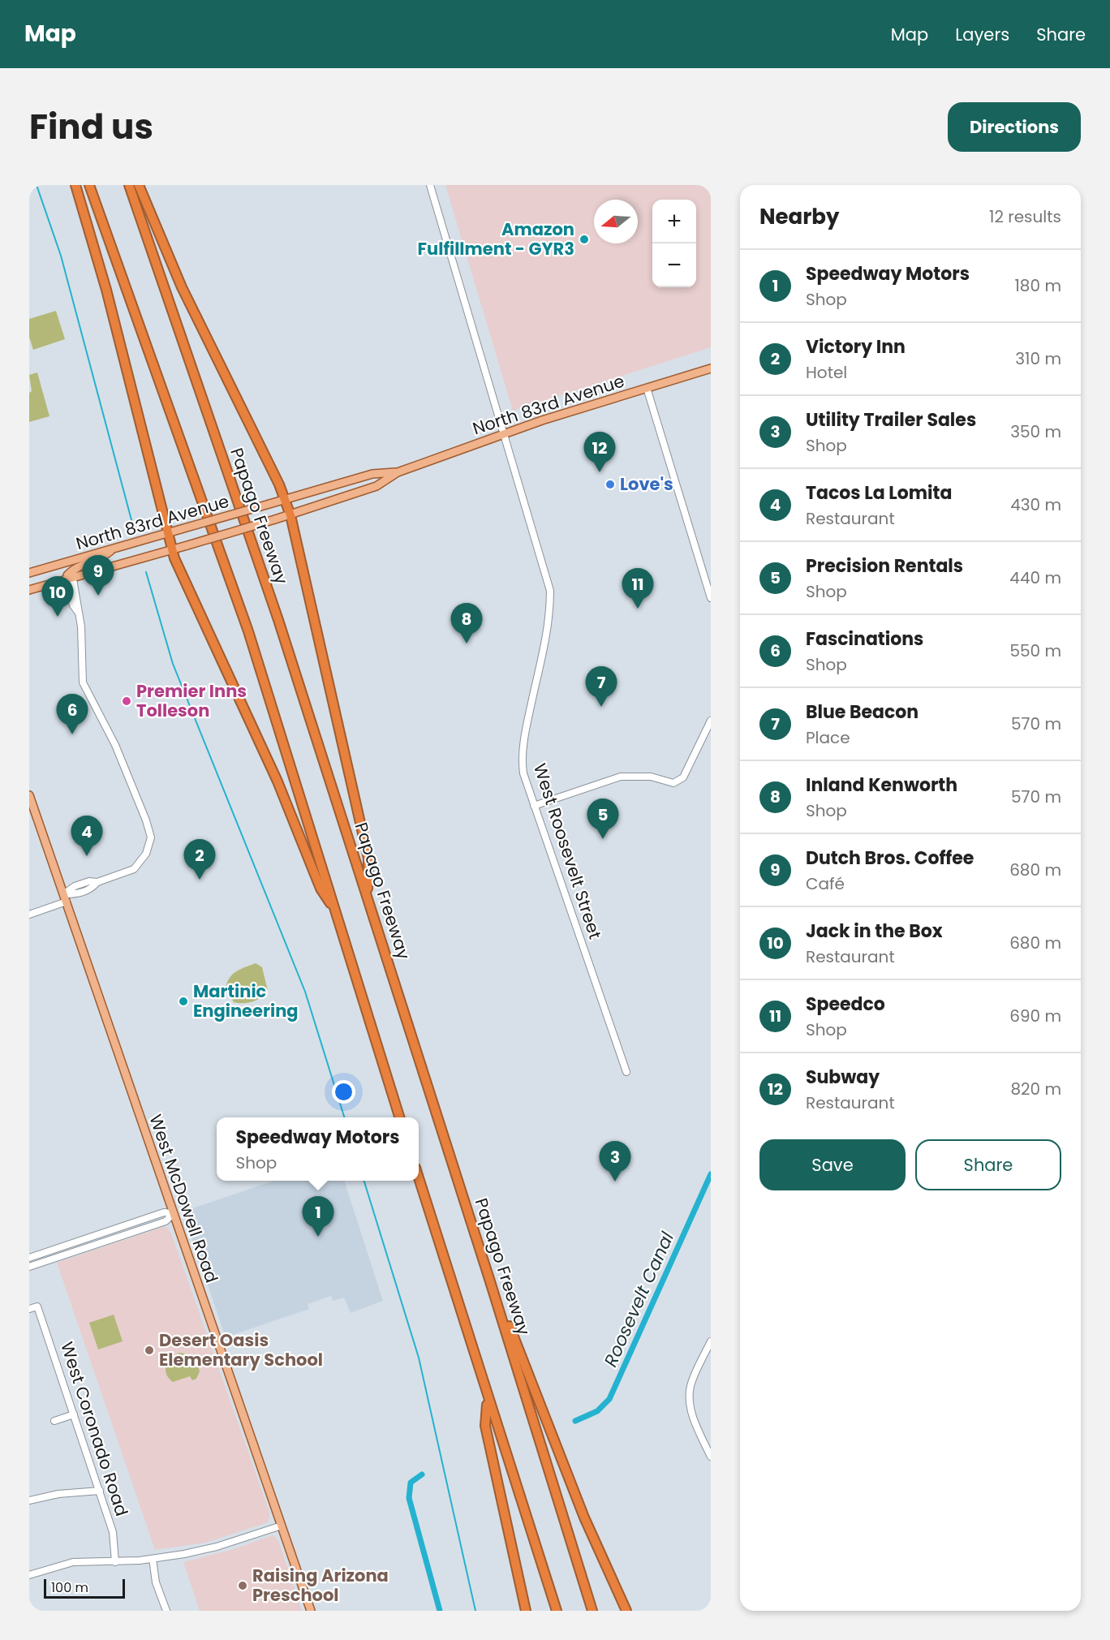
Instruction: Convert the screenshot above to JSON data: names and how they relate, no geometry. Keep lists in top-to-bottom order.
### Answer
{
  "streets": {
    "highway": ["Papago Freeway"],
    "main road": ["North 83rd Avenue", "West McDowell Road"],
    "street": ["West Roosevelt Street", "West Coronado Road"]
  },
  "crossings": [
    ["North 83rd Avenue", "West Roosevelt Street"]
  ],
  "water": ["Roosevelt Canal"],
  "places": [
    "Amazon Fulfillment - GYR3",
    "Love's",
    "Premier Inns Tolleson",
    "Martinic Engineering",
    "Desert Oasis Elementary School",
    "Raising Arizona Preschool"
  ],
  "scale_bar": "100 m",
  "north": "left",
  "page": {
    "header": "Map",
    "nav": ["Map", "Layers", "Share"],
    "title": "Find us",
    "buttons": [
      "Directions",
      ["Save", "Share"]
    ],
    "heading": ["Nearby", "12 results"],
    "map_buttons": ["+", "−"],
    "list": [
      {
        "mark": "1",
        "name": "Speedway Motors",
        "note": "Shop",
        "value": "180 m"
      },
      {
        "mark": "2",
        "name": "Victory Inn",
        "note": "Hotel",
        "value": "310 m"
      },
      {
        "mark": "3",
        "name": "Utility Trailer Sales",
        "note": "Shop",
        "value": "350 m"
      },
      {
        "mark": "4",
        "name": "Tacos La Lomita",
        "note": "Restaurant",
        "value": "430 m"
      },
      {
        "mark": "5",
        "name": "Precision Rentals",
        "note": "Shop",
        "value": "440 m"
      },
      {
        "mark": "6",
        "name": "Fascinations",
        "note": "Shop",
        "value": "550 m"
      },
      {
        "mark": "7",
        "name": "Blue Beacon",
        "note": "Place",
        "value": "570 m"
      },
      {
        "mark": "8",
        "name": "Inland Kenworth",
        "note": "Shop",
        "value": "570 m"
      },
      {
        "mark": "9",
        "name": "Dutch Bros. Coffee",
        "note": "Café",
        "value": "680 m"
      },
      {
        "mark": "10",
        "name": "Jack in the Box",
        "note": "Restaurant",
        "value": "680 m"
      },
      {
        "mark": "11",
        "name": "Speedco",
        "note": "Shop",
        "value": "690 m"
      },
      {
        "mark": "12",
        "name": "Subway",
        "note": "Restaurant",
        "value": "820 m"
      }
    ],
    "pins": [
      "12",
      "9",
      "11",
      "10",
      "8",
      "7",
      "6",
      "5",
      "4",
      "2",
      "3",
      "1"
    ],
    "popup": ["Speedway Motors", "Shop"],
    "scale": "100 m"
  }
}
